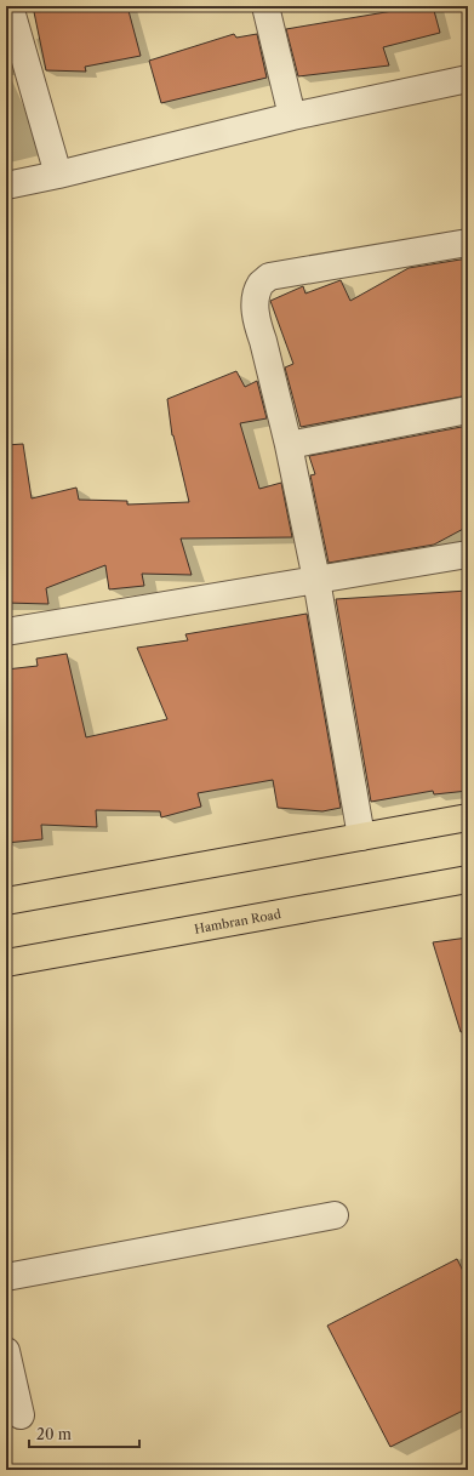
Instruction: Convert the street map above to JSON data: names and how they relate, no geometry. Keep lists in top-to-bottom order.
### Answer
{
  "streets": {
    "main road": ["Hambran Road"]
  },
  "scale_bar": "20 m"
}
